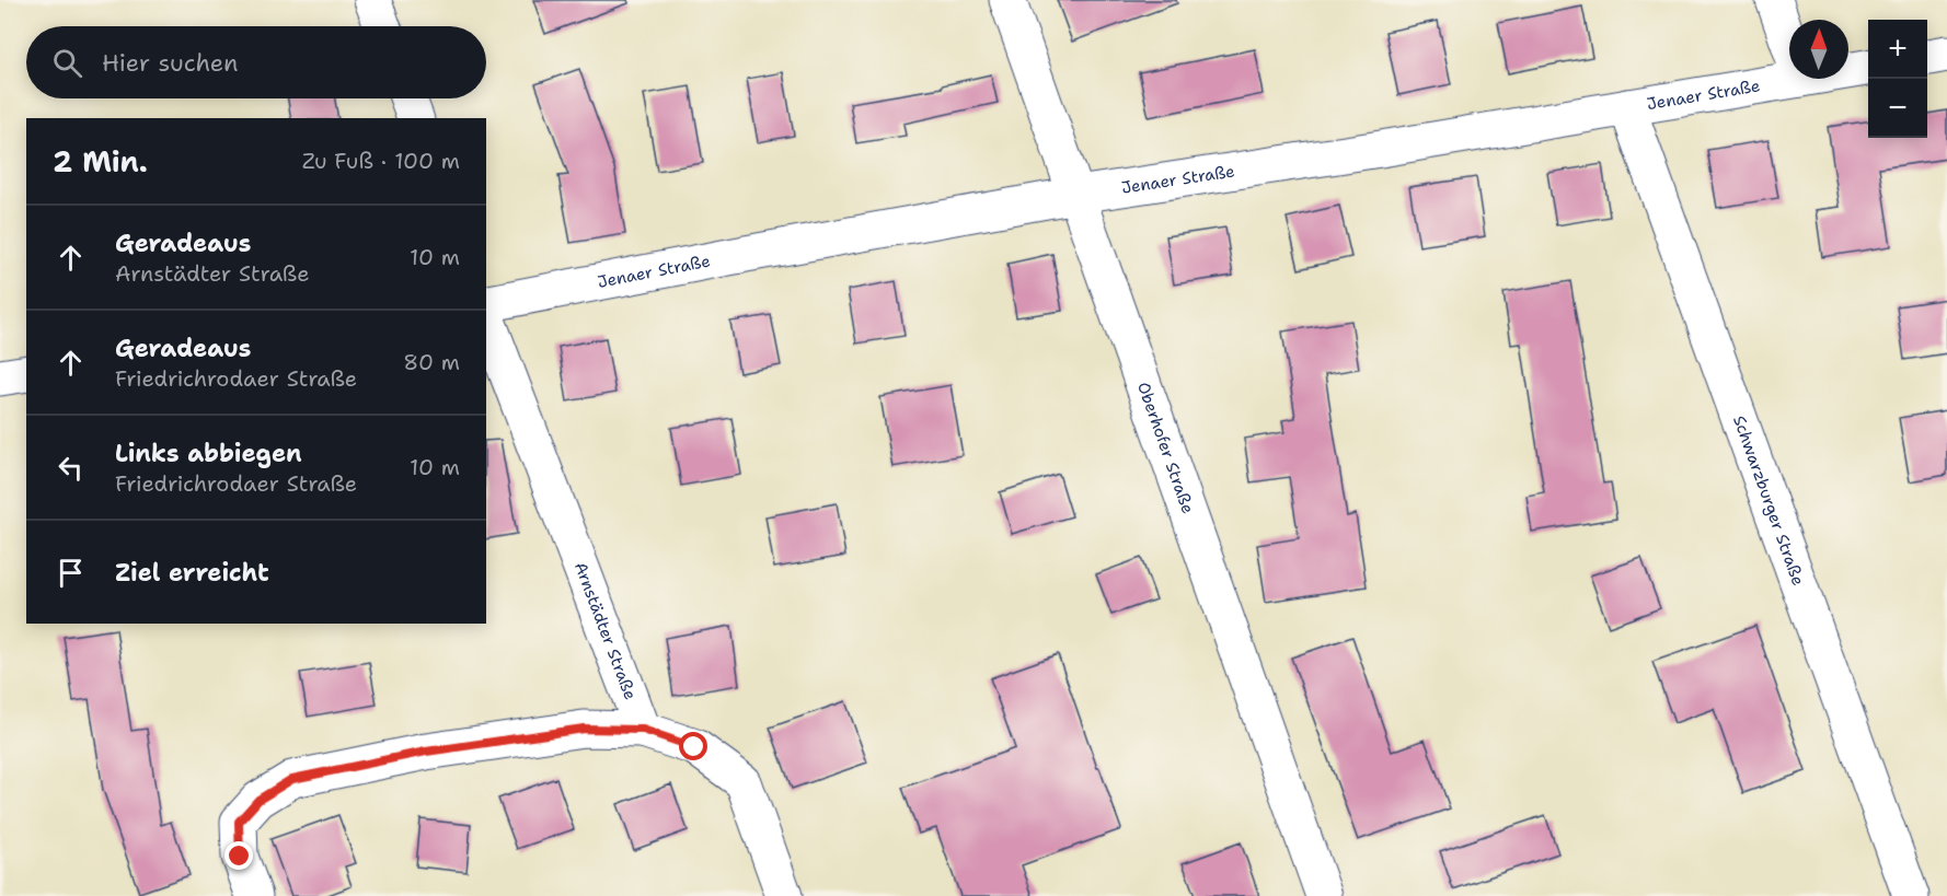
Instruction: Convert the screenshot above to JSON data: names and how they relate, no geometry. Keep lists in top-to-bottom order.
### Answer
{
  "streets": {
    "street": [
      "Jenaer Straße",
      "Oberhofer Straße",
      "Schwarzburger Straße",
      "Arnstädter Straße"
    ]
  },
  "crossings": [
    ["Jenaer Straße", "Oberhofer Straße"],
    ["Jenaer Straße", "Schwarzburger Straße"]
  ],
  "north": "top",
  "page": {
    "map_buttons": ["+", "−"],
    "search": "Hier suchen",
    "heading": ["2 Min.", "Zu Fuß · 100 m"],
    "list": [
      ["Geradeaus", "Arnstädter Straße", "10 m"],
      ["Geradeaus", "Friedrichrodaer Straße", "80 m"],
      ["Links abbiegen", "Friedrichrodaer Straße", "10 m"],
      "Ziel erreicht"
    ]
  }
}
